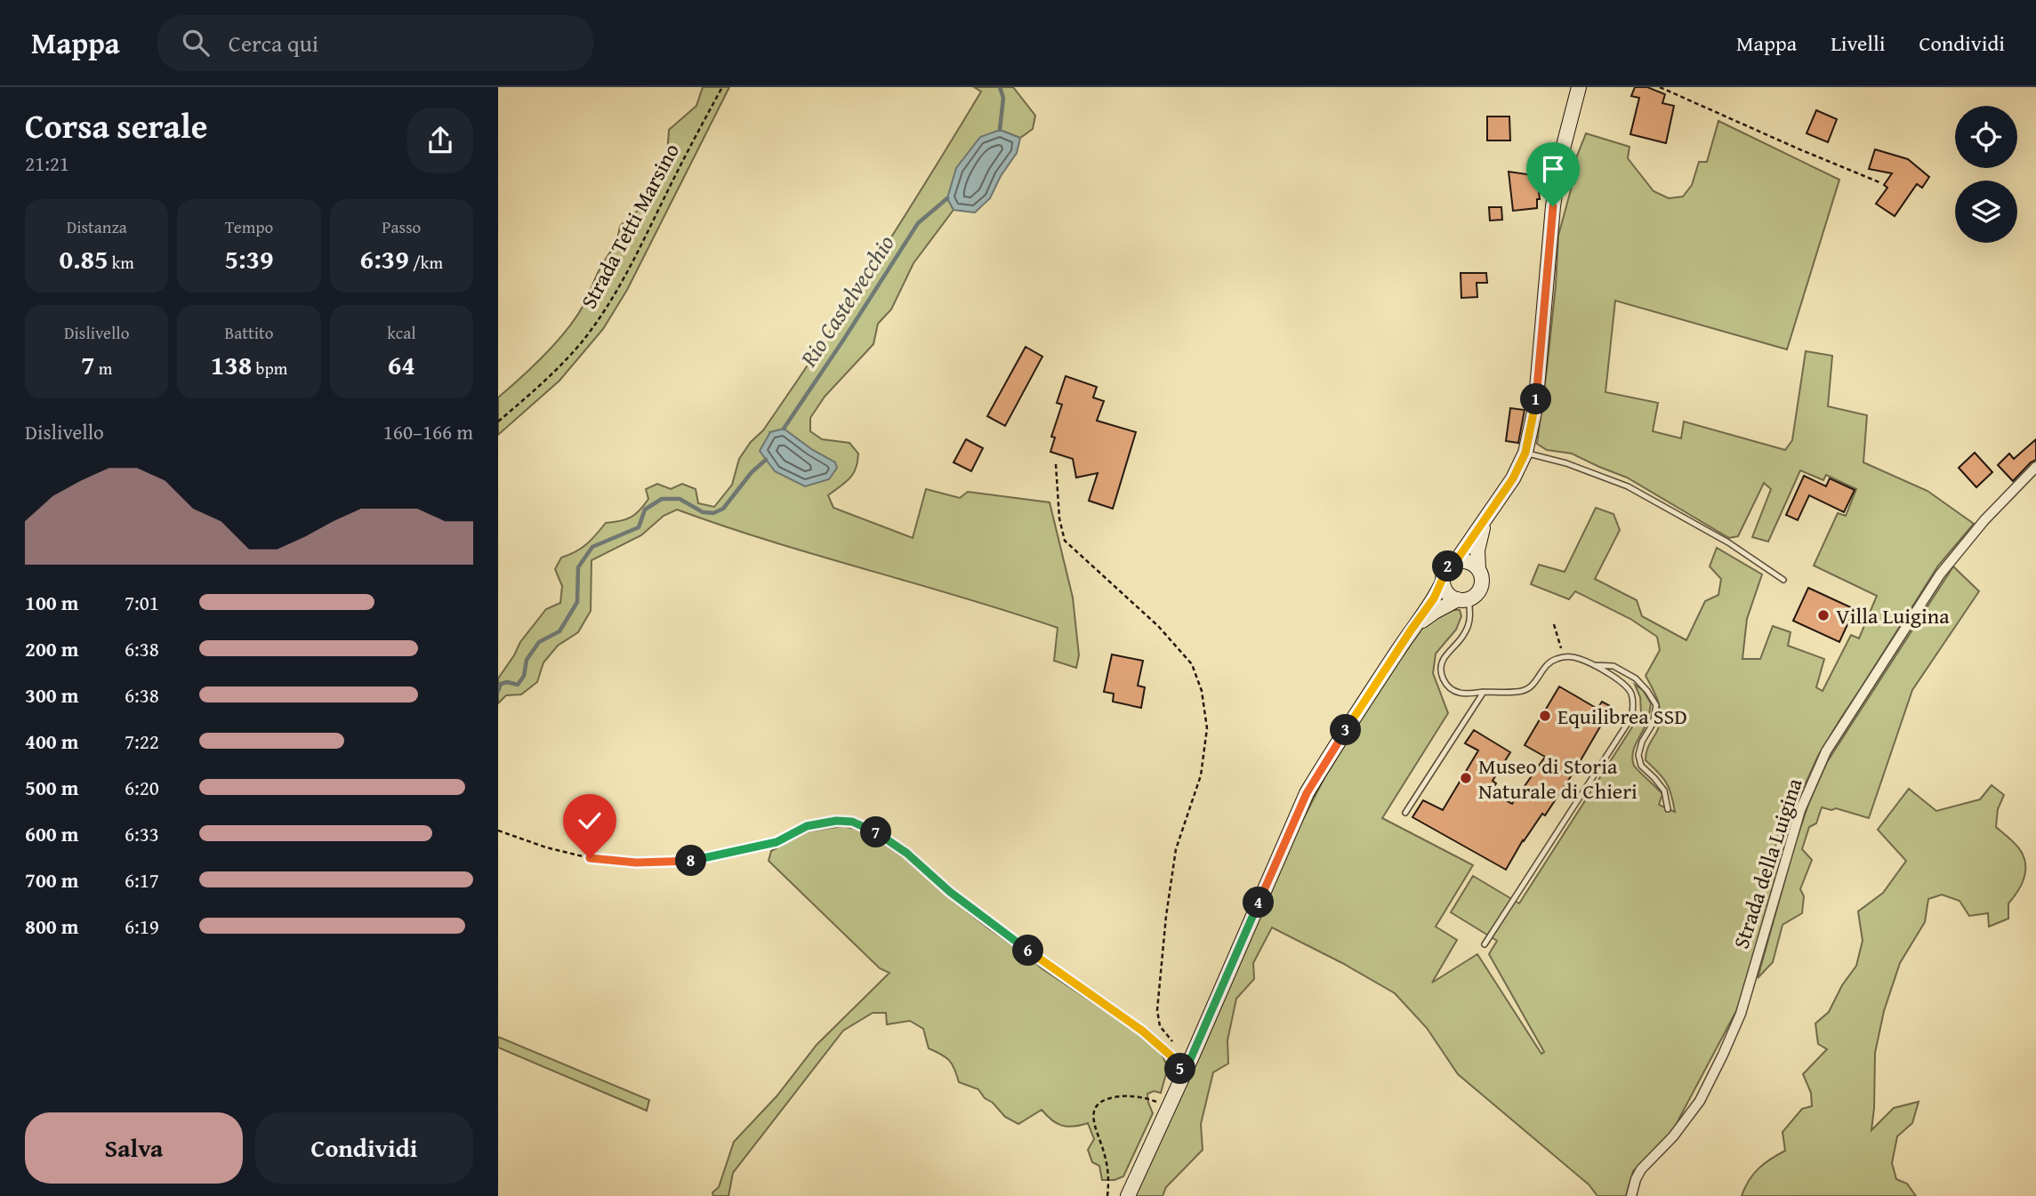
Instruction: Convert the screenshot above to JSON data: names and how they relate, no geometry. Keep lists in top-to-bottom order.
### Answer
{
  "streets": {
    "street": ["Strada della Luigina"],
    "path": ["Strada Tetti Marsino"]
  },
  "water": ["Rio Castelvecchio"],
  "places": ["Villa Luigina", "Equilibrea SSD", "Museo di Storia Naturale di Chieri"],
  "page": {
    "header": "Mappa",
    "search": "Cerca qui",
    "nav": ["Mappa", "Livelli", "Condividi"],
    "heading": ["Corsa serale", "21:21"],
    "stats": [
      ["Distanza", "0.85 km"],
      ["Tempo", "5:39"],
      ["Passo", "6:39 /km"],
      ["Dislivello", "7 m"],
      ["Battito", "138 bpm"],
      ["kcal", "64"]
    ],
    "pins": [
      "1",
      "2",
      "3",
      "7",
      "8",
      "4",
      "6",
      "5"
    ],
    "chart": ["Dislivello", "160–166 m"],
    "list": [
      {
        "name": "100 m",
        "note": "7:01"
      },
      {
        "name": "200 m",
        "note": "6:38"
      },
      {
        "name": "300 m",
        "note": "6:38"
      },
      {
        "name": "400 m",
        "note": "7:22"
      },
      {
        "name": "500 m",
        "note": "6:20"
      },
      {
        "name": "600 m",
        "note": "6:33"
      },
      {
        "name": "700 m",
        "note": "6:17"
      },
      {
        "name": "800 m",
        "note": "6:19"
      }
    ],
    "buttons": ["Salva", "Condividi"]
  }
}
